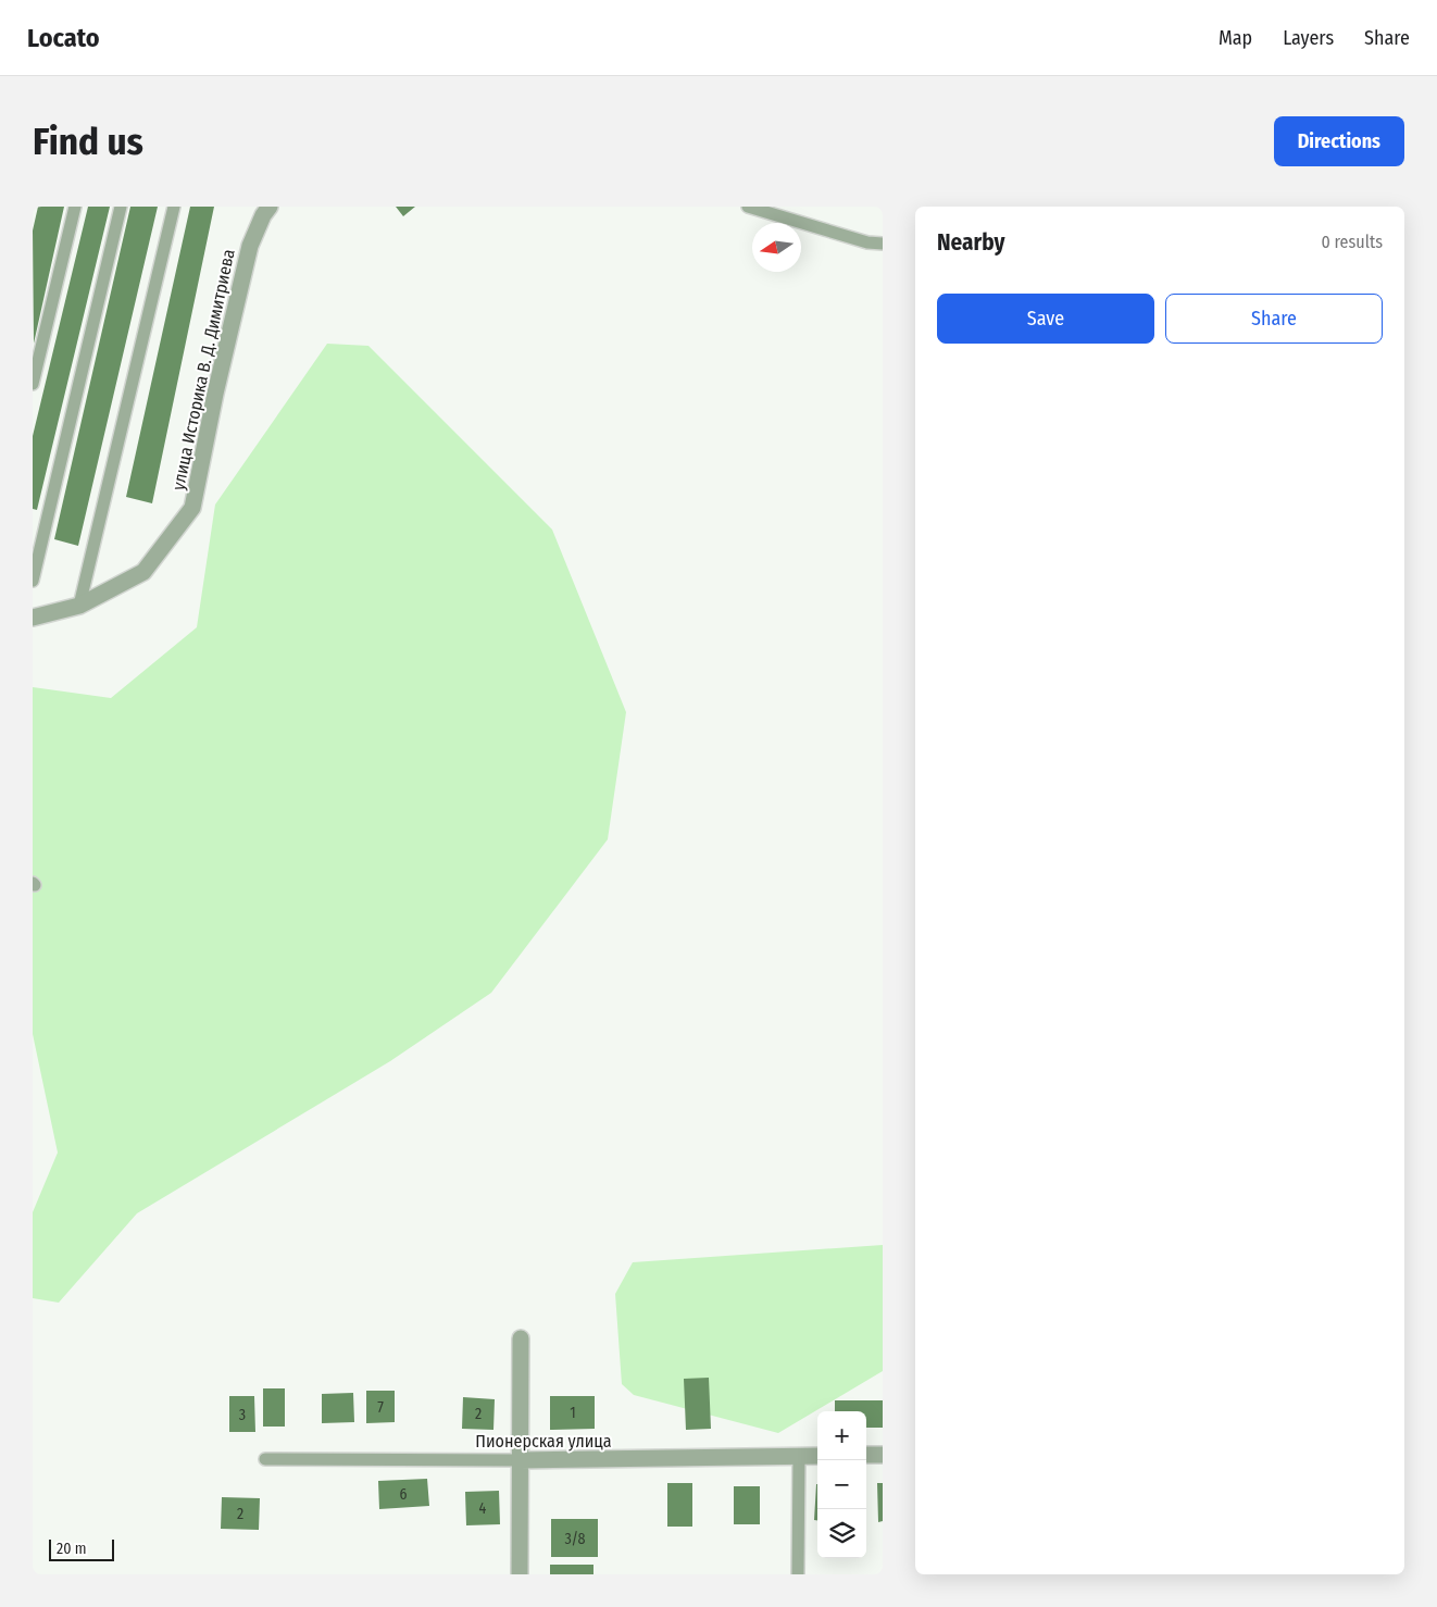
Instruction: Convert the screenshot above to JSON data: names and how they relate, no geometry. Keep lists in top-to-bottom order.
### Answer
{
  "streets": {
    "street": ["улица Историка В. Д. Димитриева", "Пионерская улица"]
  },
  "house_numbers": [
    "7",
    "1",
    "2",
    "3",
    "6",
    "4",
    "2",
    "3/8"
  ],
  "scale_bar": "20 m",
  "north": "left",
  "page": {
    "header": "Locato",
    "nav": ["Map", "Layers", "Share"],
    "buttons": [
      "Directions",
      ["Save", "Share"]
    ],
    "title": "Find us",
    "heading": ["Nearby", "0 results"],
    "map_buttons": ["+", "−"],
    "scale": "20 m"
  }
}
